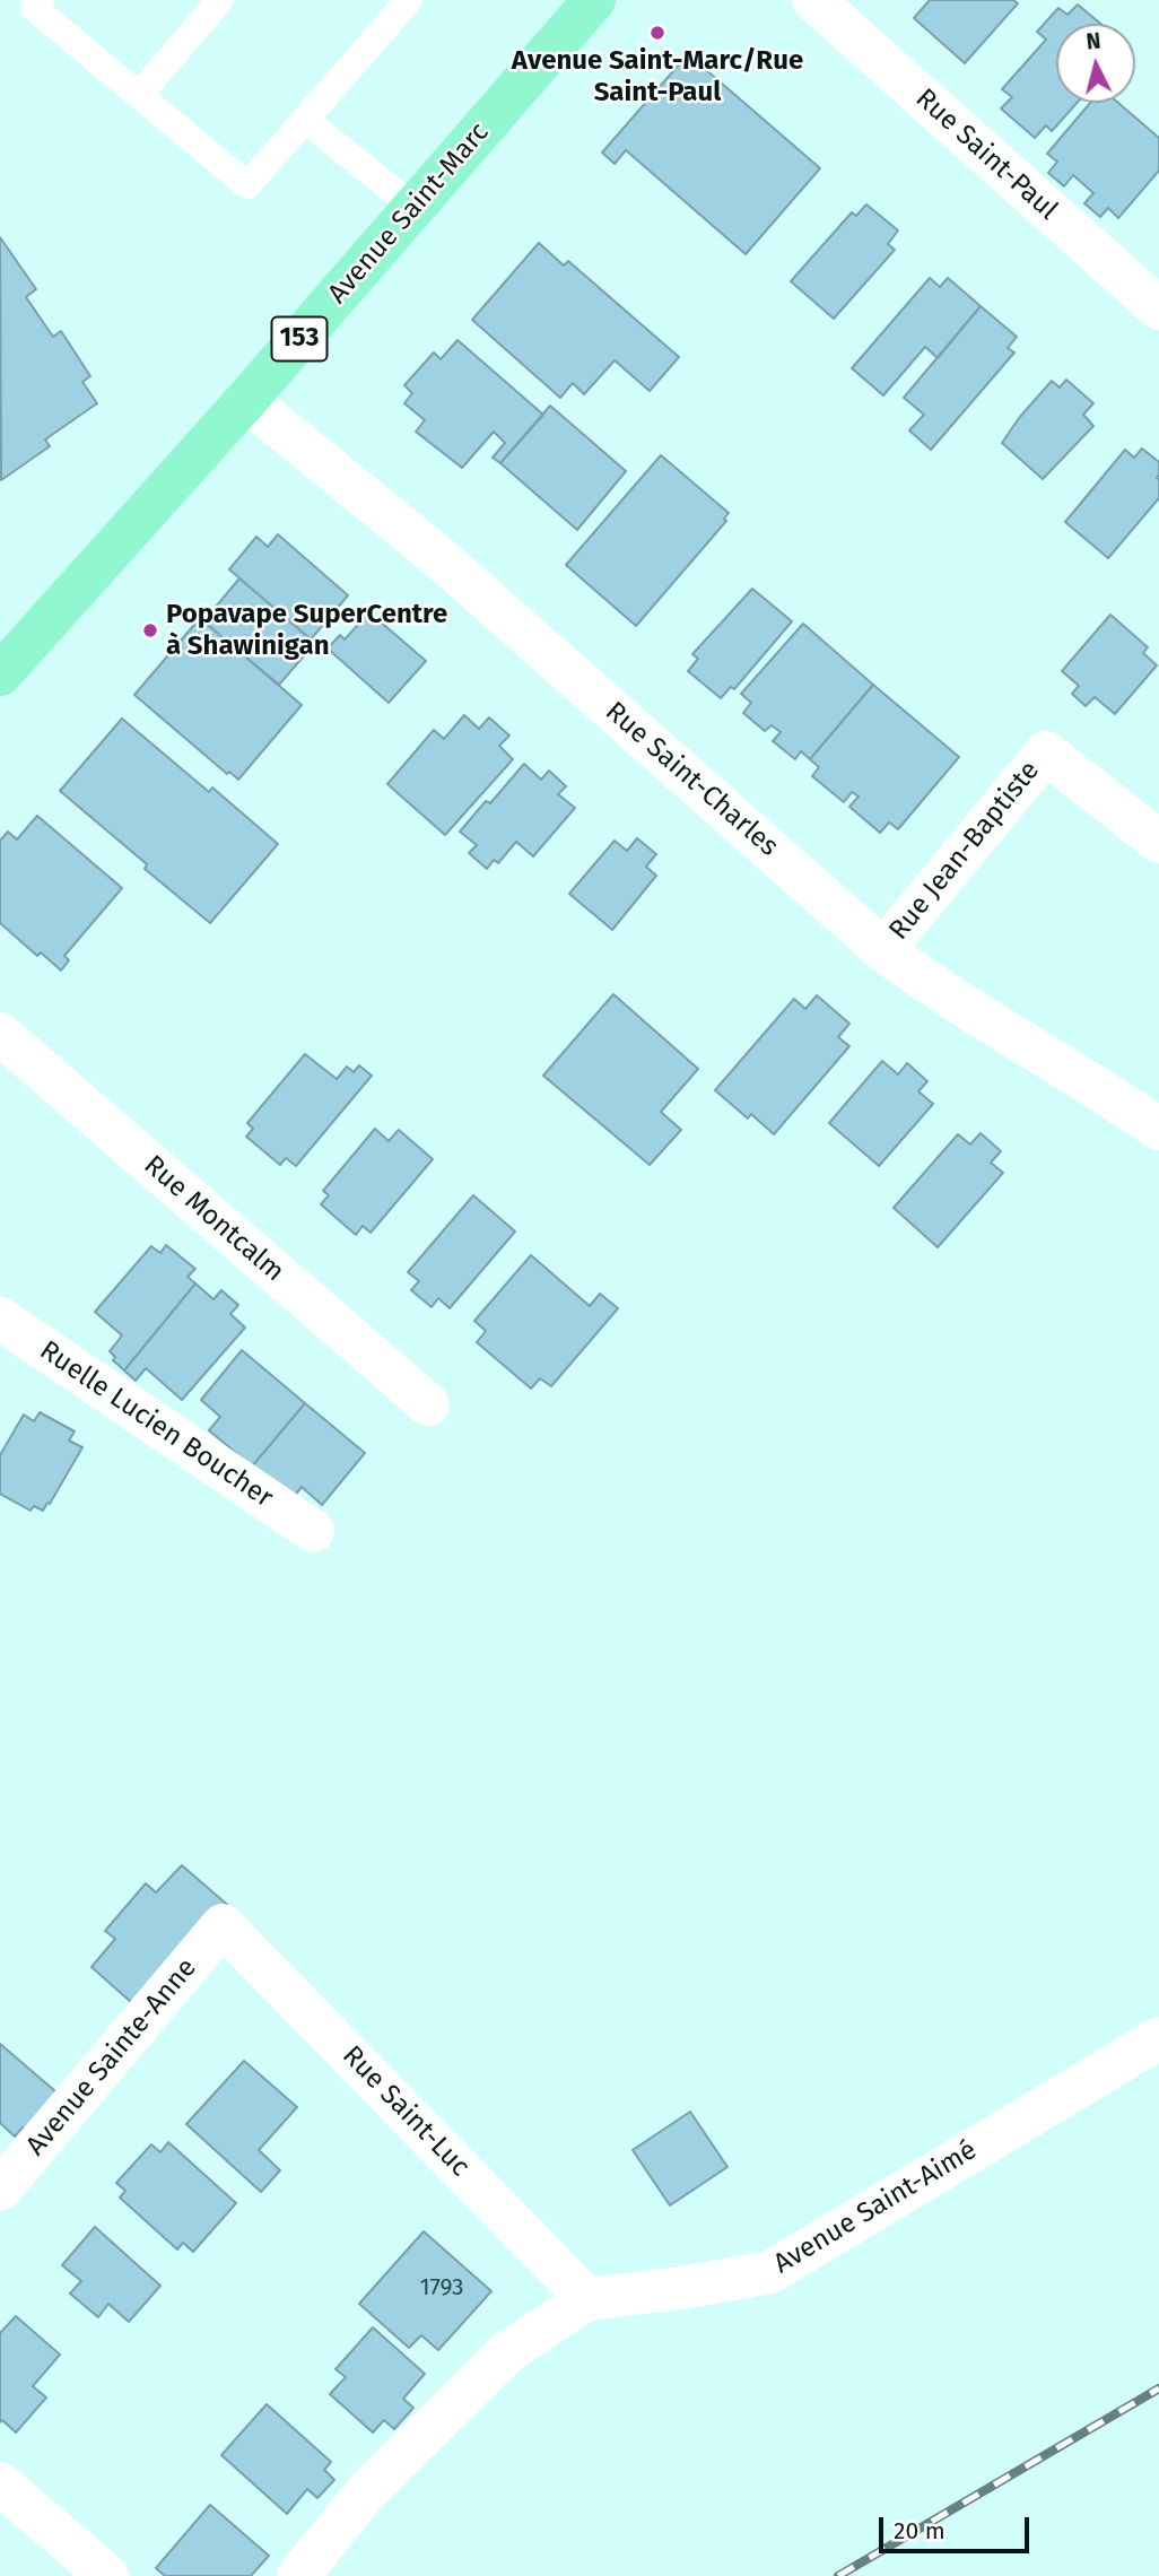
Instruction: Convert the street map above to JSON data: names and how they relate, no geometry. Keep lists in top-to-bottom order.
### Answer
{
  "streets": {
    "main road": ["Avenue Saint-Marc", "153"],
    "street": [
      "Rue Saint-Paul",
      "Rue Saint-Charles",
      "Rue Jean-Baptiste",
      "Rue Montcalm",
      "Ruelle Lucien Boucher",
      "Avenue Sainte-Anne",
      "Rue Saint-Luc",
      "Avenue Saint-Aimé"
    ]
  },
  "crossings": [
    ["Avenue Saint-Marc", "Rue Saint-Charles"],
    ["Rue Saint-Charles", "Rue Jean-Baptiste"],
    ["Avenue Sainte-Anne", "Rue Saint-Luc"],
    ["Rue Saint-Luc", "Avenue Saint-Aimé"]
  ],
  "places": ["Avenue Saint-Marc/Rue Saint-Paul", "Popavape SuperCentre à Shawinigan"],
  "house_numbers": ["1793"],
  "scale_bar": "20 m",
  "north": "top"
}
